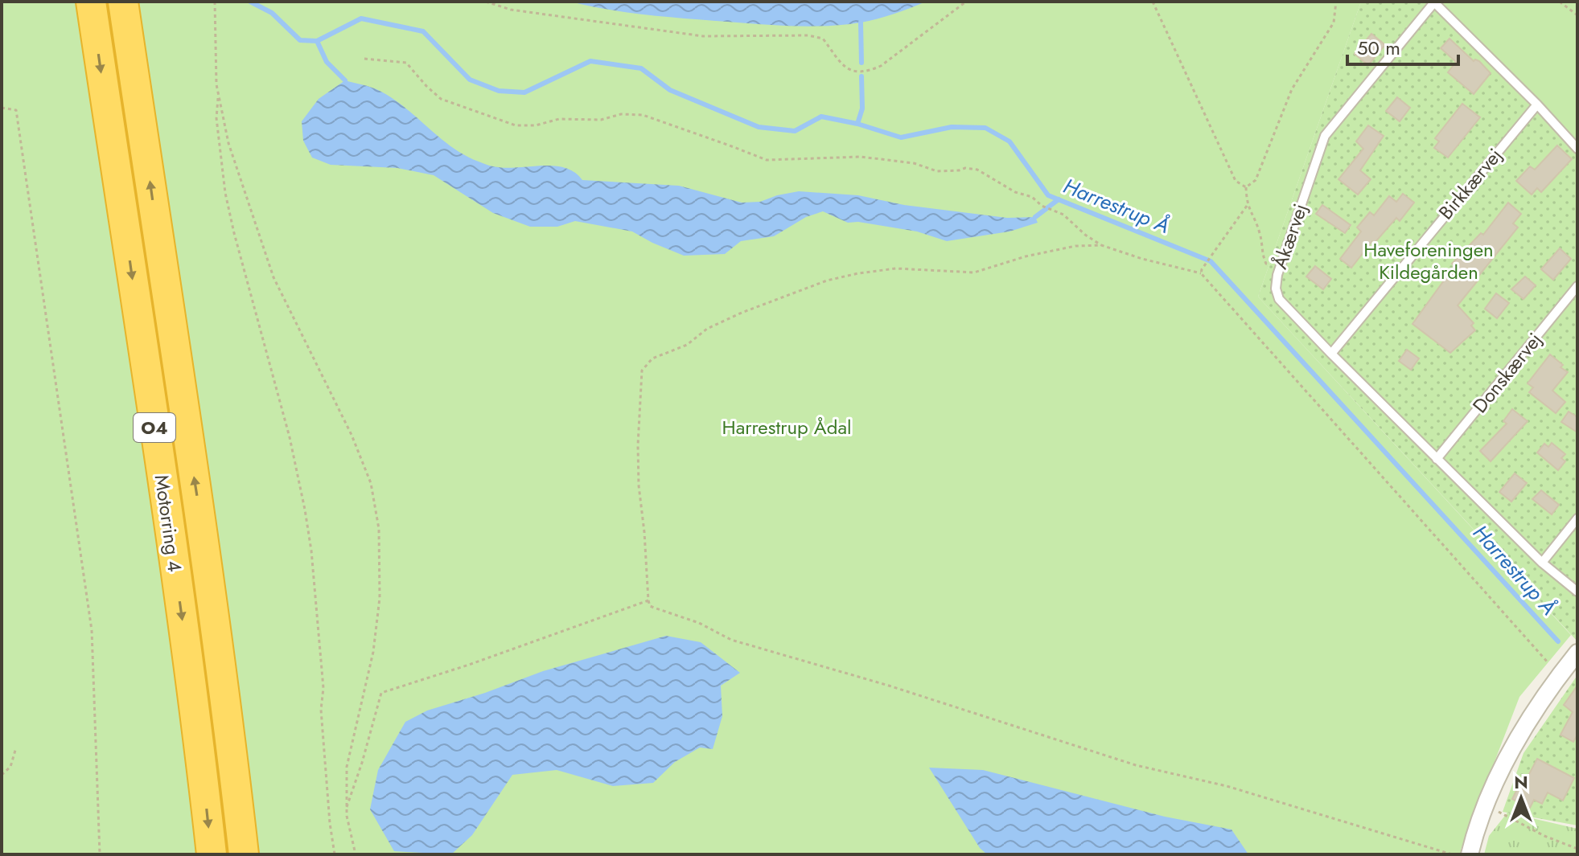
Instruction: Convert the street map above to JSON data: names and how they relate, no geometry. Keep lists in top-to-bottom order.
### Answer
{
  "streets": {
    "highway": ["O4", "Motorring 4"],
    "lane": ["Birkkærvej", "Åkærvej", "Donskærvej"]
  },
  "crossings": [
    ["Birkkærvej", "Åkærvej"],
    ["Åkærvej", "Donskærvej"]
  ],
  "water": ["Harrestrup Å"],
  "parks": ["Haveforeningen Kildegården", "Harrestrup Ådal"],
  "scale_bar": "50 m",
  "north": "top"
}
